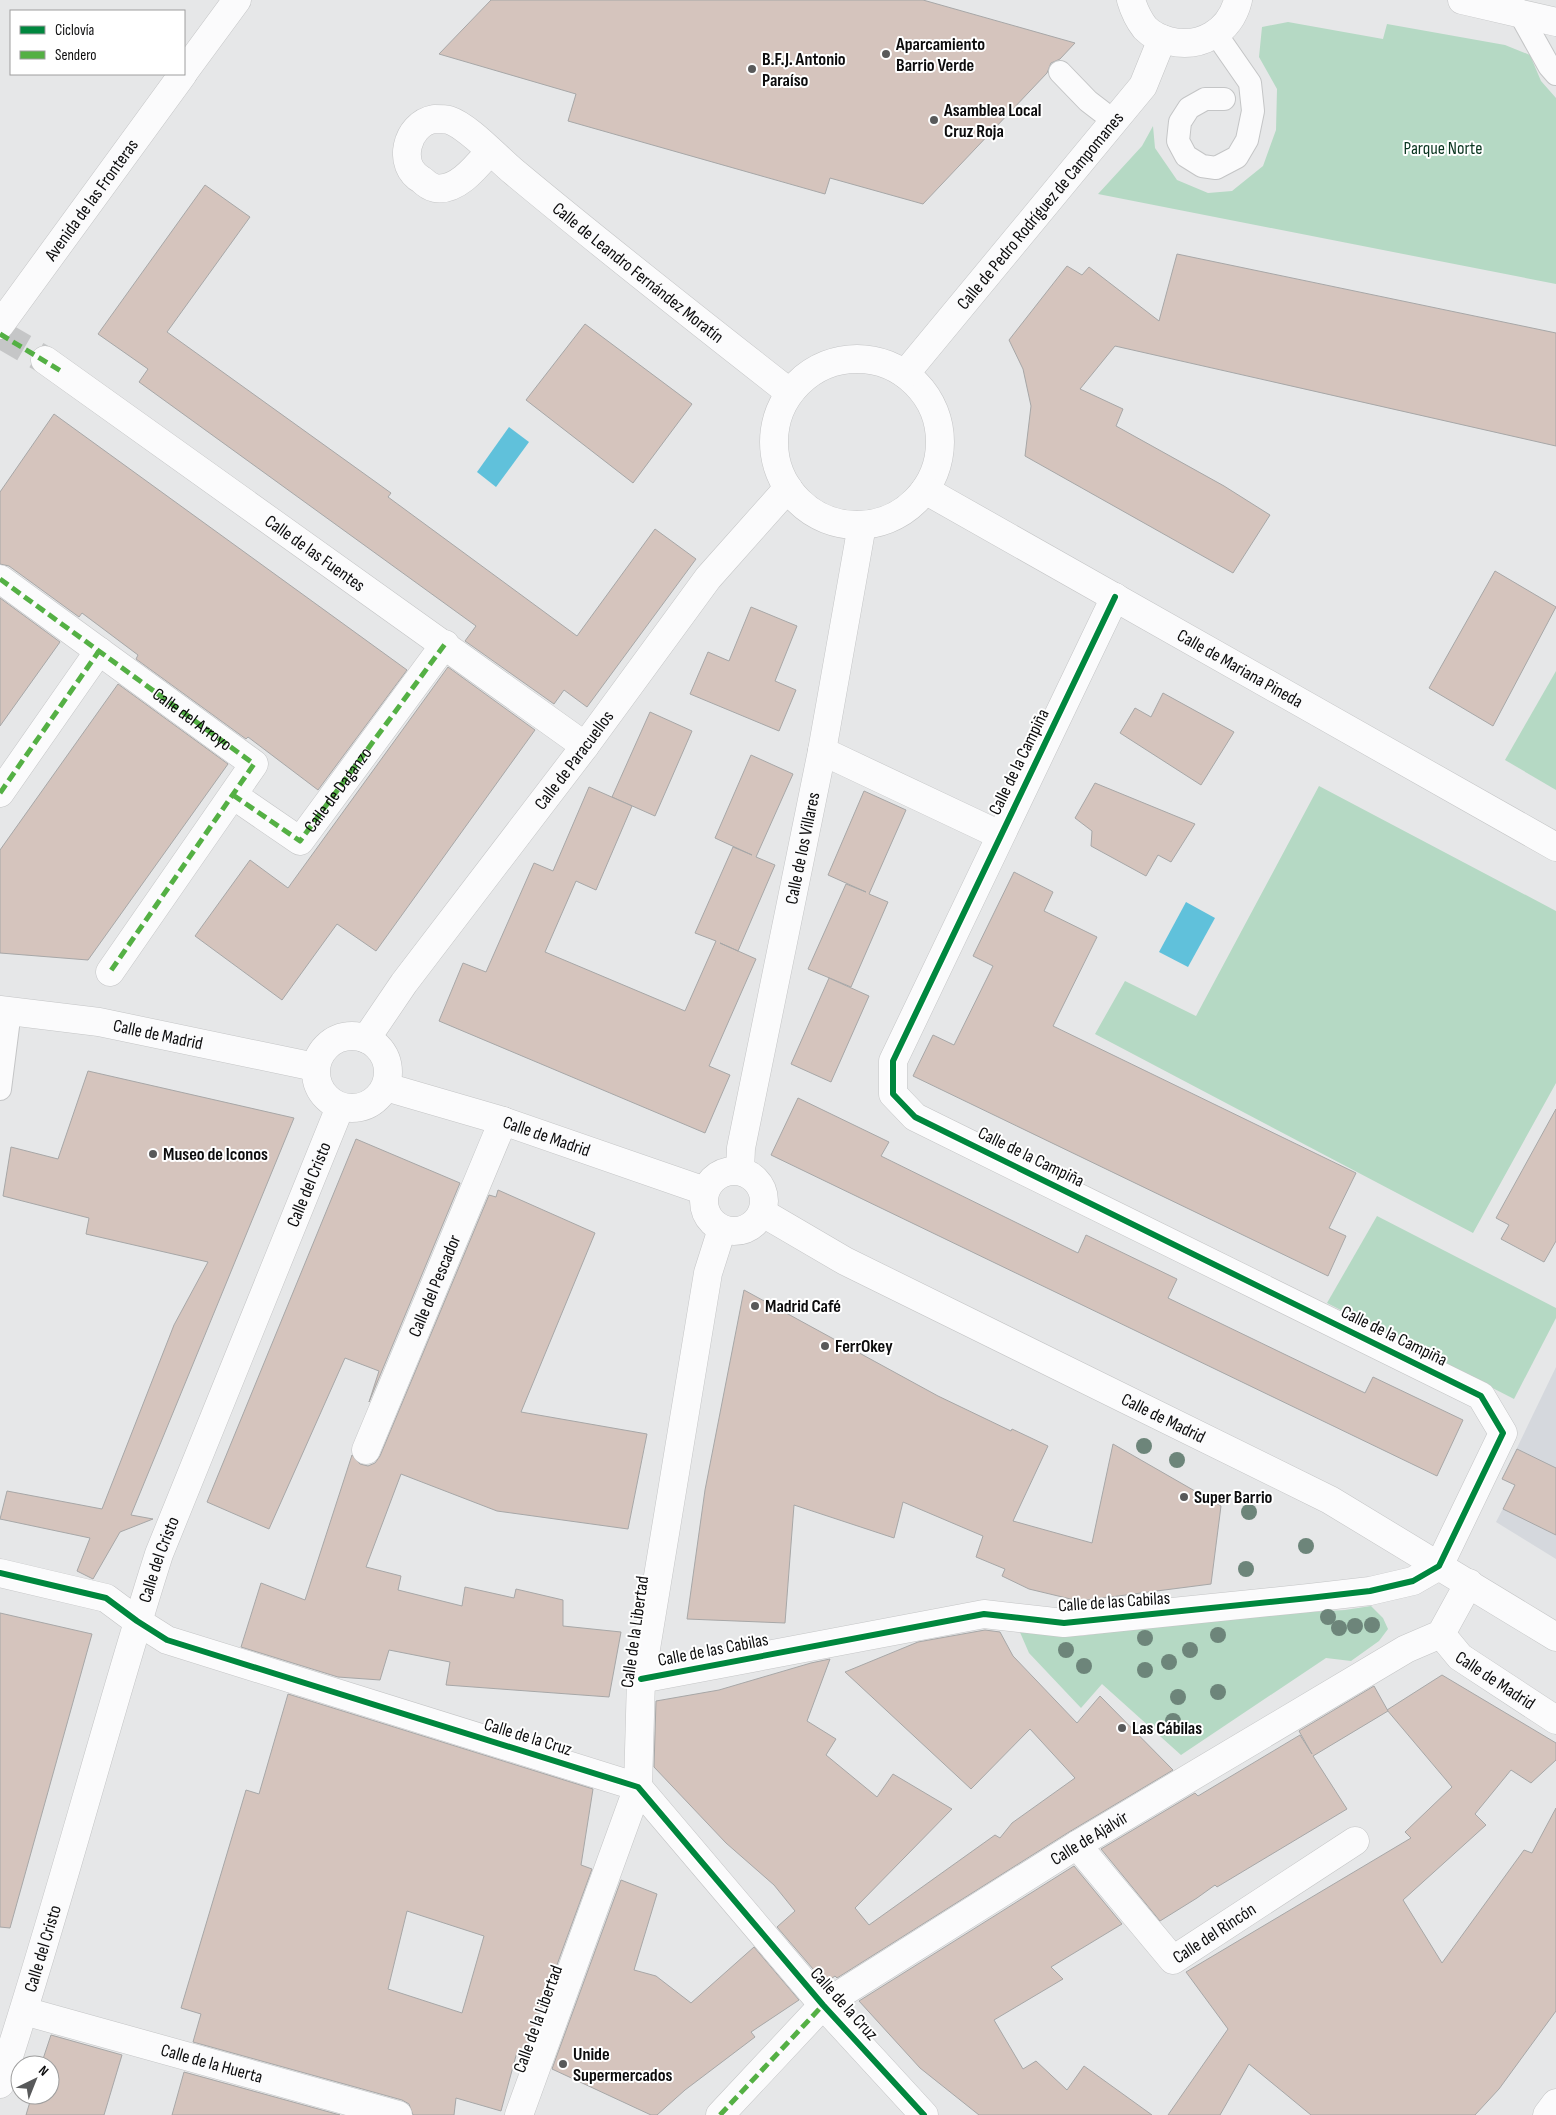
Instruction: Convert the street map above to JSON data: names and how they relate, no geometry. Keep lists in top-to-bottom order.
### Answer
{
  "streets": {
    "street": [
      "Avenida de las Fronteras",
      "Calle de Pedro Rodríguez de Campomanes",
      "Calle de Leandro Fernández Moratín",
      "Calle de las Fuentes",
      "Calle de Mariana Pineda",
      "Calle del Arroyo",
      "Calle de Paracuellos",
      "Calle de la Campiña",
      "Calle de Daganzo",
      "Calle de los Villares",
      "Calle de Madrid",
      "Calle del Cristo",
      "Calle del Pescador",
      "Calle de las Cabilas",
      "Calle de la Libertad",
      "Calle de la Cruz",
      "Calle de Ajalvir",
      "Calle del Rincón",
      "Calle de la Huerta"
    ]
  },
  "crossings": [
    ["Calle de Pedro Rodríguez de Campomanes", "Calle de Leandro Fernández Moratín"],
    ["Calle de Pedro Rodríguez de Campomanes", "Calle de Mariana Pineda"],
    ["Calle de Pedro Rodríguez de Campomanes", "Calle de Paracuellos"],
    ["Calle de Pedro Rodríguez de Campomanes", "Calle de los Villares"],
    ["Calle de Leandro Fernández Moratín", "Calle de Mariana Pineda"],
    ["Calle de Leandro Fernández Moratín", "Calle de Paracuellos"],
    ["Calle de Leandro Fernández Moratín", "Calle de los Villares"],
    ["Calle de las Fuentes", "Calle de Paracuellos"],
    ["Calle de las Fuentes", "Calle de Daganzo"],
    ["Calle de Mariana Pineda", "Calle de Paracuellos"],
    ["Calle de Mariana Pineda", "Calle de la Campiña"],
    ["Calle de Mariana Pineda", "Calle de los Villares"],
    ["Calle del Arroyo", "Calle de Daganzo"],
    ["Calle de Paracuellos", "Calle de los Villares"],
    ["Calle de Paracuellos", "Calle de Madrid"],
    ["Calle de Paracuellos", "Calle del Cristo"],
    ["Calle de la Campiña", "Calle de los Villares"],
    ["Calle de la Campiña", "Calle de Madrid"],
    ["Calle de la Campiña", "Calle de las Cabilas"],
    ["Calle de los Villares", "Calle de Madrid"],
    ["Calle de los Villares", "Calle de la Libertad"],
    ["Calle de Madrid", "Calle del Cristo"],
    ["Calle de Madrid", "Calle del Pescador"],
    ["Calle de Madrid", "Calle de las Cabilas"],
    ["Calle de Madrid", "Calle de la Libertad"],
    ["Calle de Madrid", "Calle de Ajalvir"],
    ["Calle del Cristo", "Calle de la Cruz"],
    ["Calle del Cristo", "Calle de la Huerta"],
    ["Calle de las Cabilas", "Calle de la Libertad"],
    ["Calle de la Libertad", "Calle de la Cruz"],
    ["Calle de la Cruz", "Calle de Ajalvir"],
    ["Calle de Ajalvir", "Calle del Rincón"]
  ],
  "parks": ["Parque Norte"],
  "places": [
    "Aparcamiento Barrio Verde",
    "B.F.J. Antonio Paraíso",
    "Asamblea Local Cruz Roja",
    "Museo de Iconos",
    "Madrid Café",
    "FerrOkey",
    "Super Barrio",
    "Las Cábilas",
    "Unide Supermercados"
  ],
  "legend": ["Ciclovía", "Sendero"],
  "north": "top right"
}
